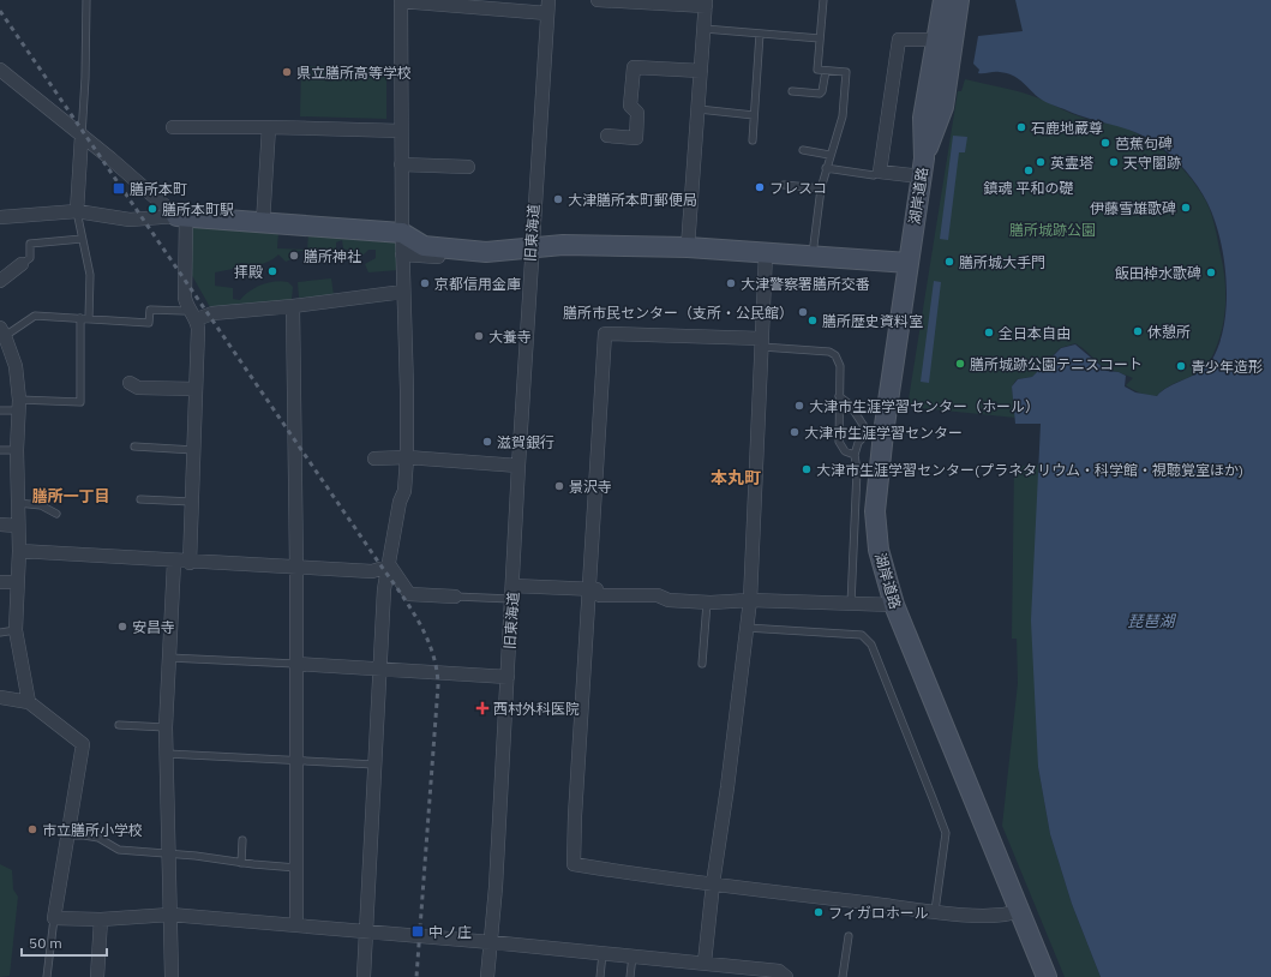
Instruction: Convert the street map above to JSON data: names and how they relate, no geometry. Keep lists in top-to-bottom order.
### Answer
{
  "streets": {
    "main road": ["湖岸道路"],
    "street": ["旧東海道"]
  },
  "districts": ["本丸町", "膳所一丁目"],
  "water": ["琵琶湖"],
  "parks": ["膳所城跡公園"],
  "places": {
    "other": [
      "県立膳所高等学校",
      "石鹿地蔵尊",
      "芭蕉句碑",
      "英霊塔",
      "天守閣跡",
      "鎮魂 平和の礎",
      "フレスコ",
      "大津膳所本町郵便局",
      "伊藤雪雄歌碑",
      "膳所本町駅",
      "膳所神社",
      "膳所城大手門",
      "拝殿",
      "飯田棹水歌碑",
      "京都信用金庫",
      "大津警察署膳所交番",
      "膳所市民センター（支所・公民館）",
      "膳所歴史資料室",
      "休憩所",
      "全日本自由",
      "大養寺",
      "膳所城跡公園テニスコート",
      "青少年造形",
      "大津市生涯学習センター（ホール）",
      "大津市生涯学習センター",
      "滋賀銀行",
      "大津市生涯学習センター(プラネタリウム・科学館・視聴覚室ほか)",
      "景沢寺",
      "安昌寺",
      "市立膳所小学校",
      "フィガロホール"
    ],
    "transit": ["膳所本町", "中ノ庄"],
    "health": ["西村外科医院"]
  },
  "scale_bar": "50 m"
}
